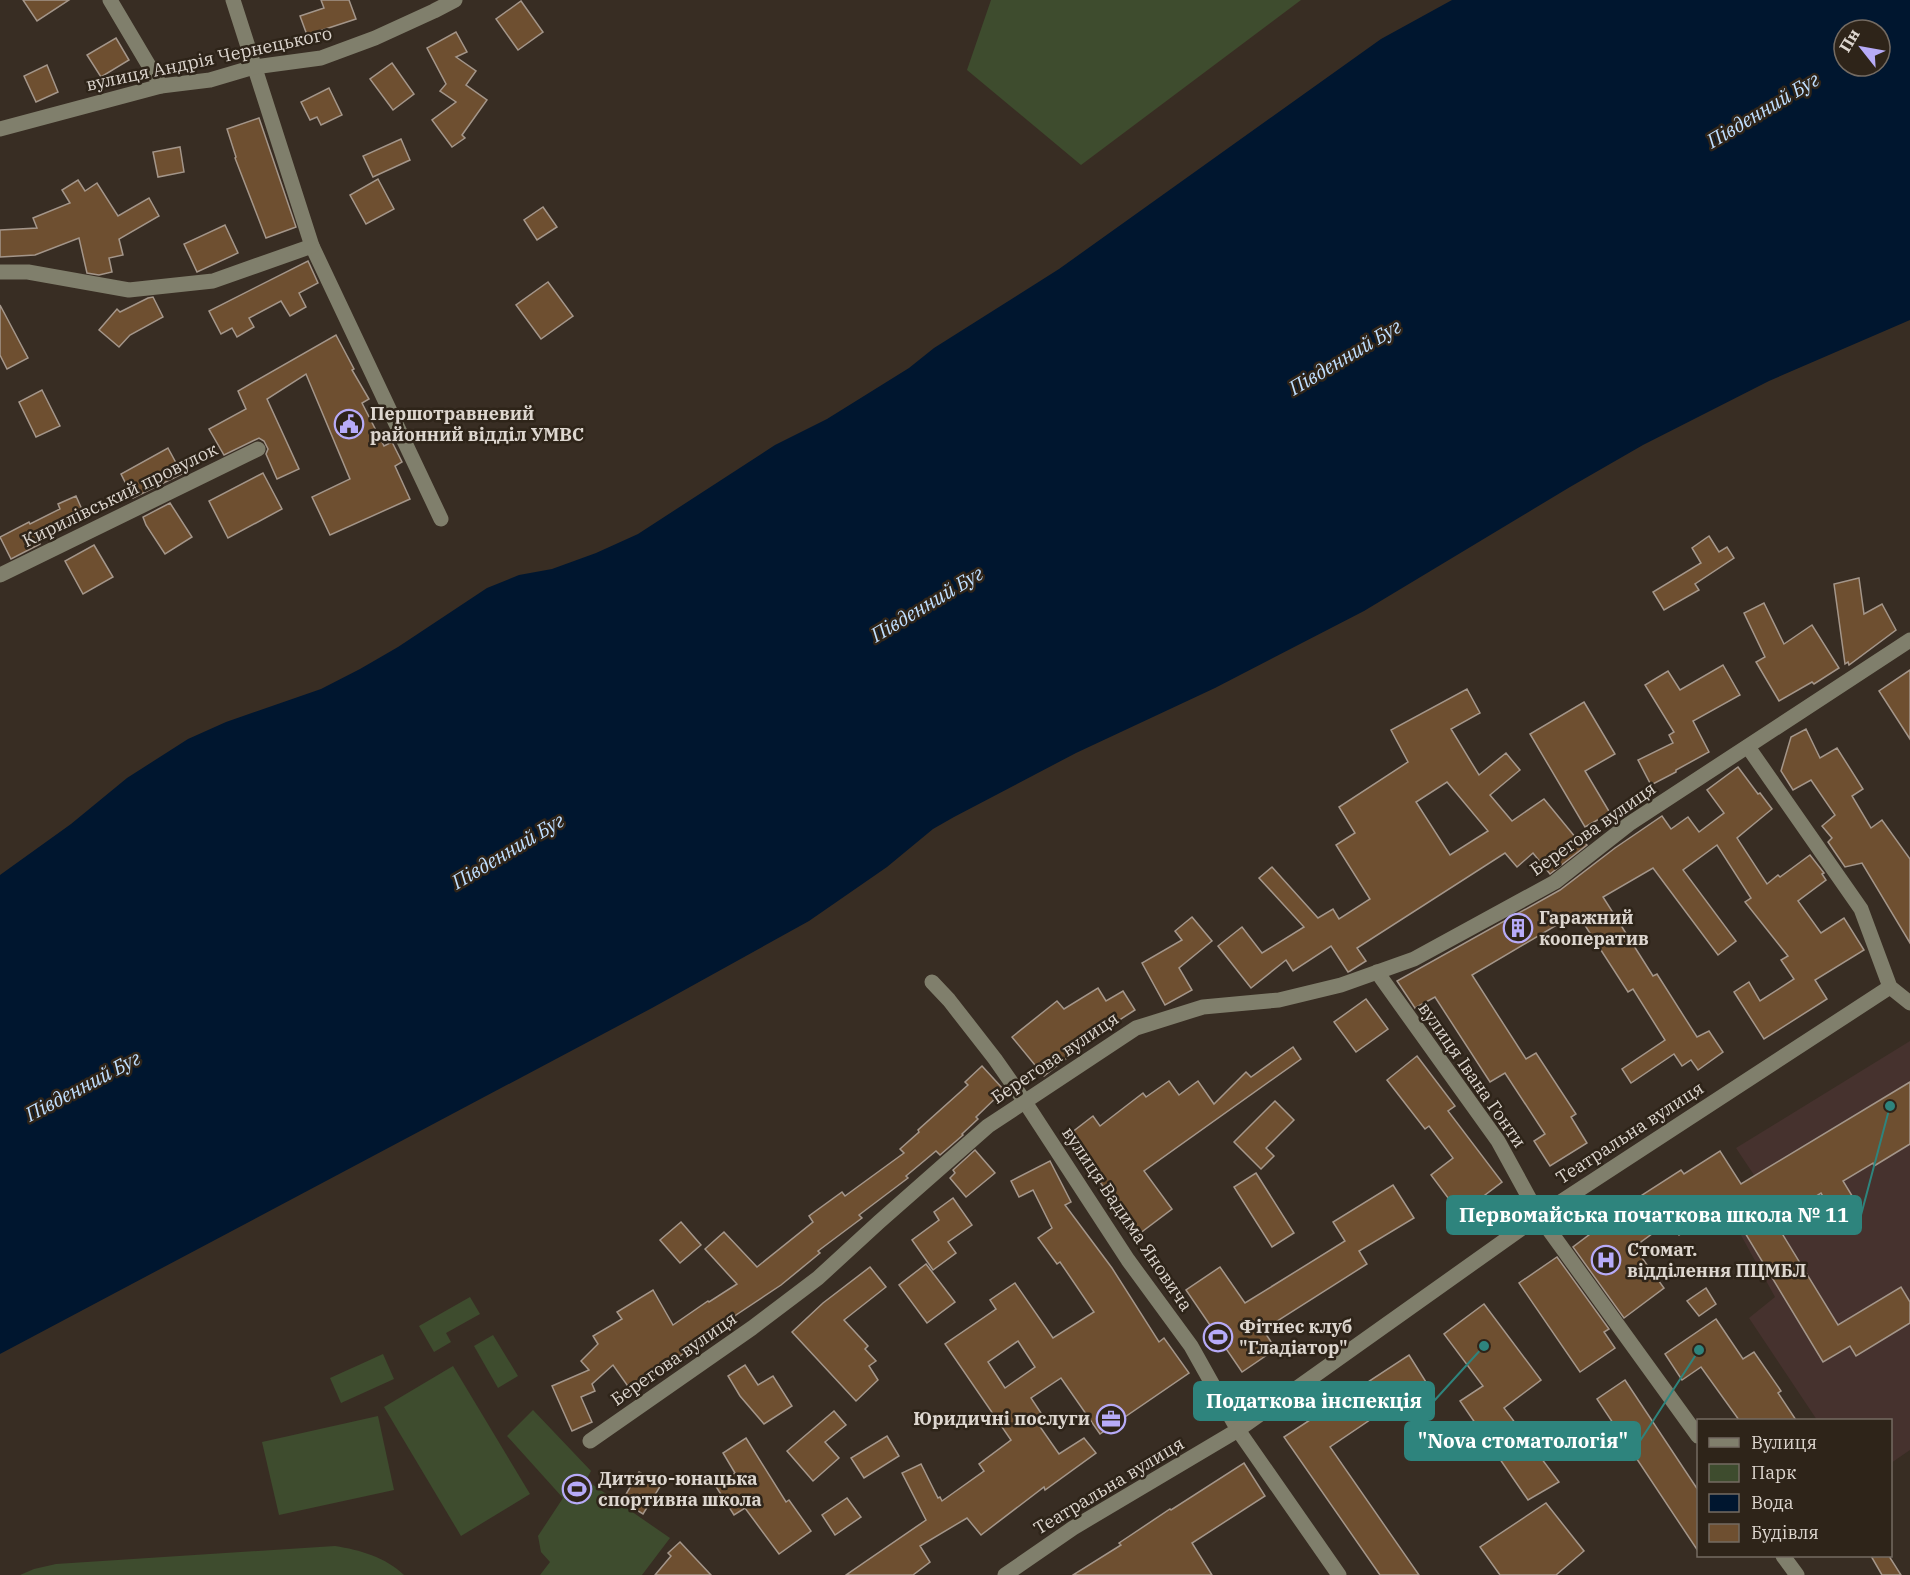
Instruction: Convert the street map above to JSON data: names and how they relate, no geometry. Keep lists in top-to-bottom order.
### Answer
{
  "streets": {
    "street": [
      "вулиця Андрія Чернецького",
      "Кирилівський провулок",
      "Берегова вулиця",
      "вулиця Івана Гонти",
      "Театральна вулиця",
      "вулиця Вадима Яновича"
    ]
  },
  "crossings": [
    ["Берегова вулиця", "вулиця Івана Гонти"],
    ["Берегова вулиця", "вулиця Вадима Яновича"],
    ["вулиця Івана Гонти", "Театральна вулиця"],
    ["Театральна вулиця", "вулиця Вадима Яновича"]
  ],
  "water": ["Південний Буг"],
  "places": {
    "public building": ["Першотравневий районний відділ УМВС"],
    "building": ["Гаражний кооператив"],
    "other": ["Первомайська початкова школа № 11", "Податкова інспекція", "\"Nova стоматологія\""],
    "hospital": ["Стомат. відділення ПЦМБЛ"],
    "sports": ["Фітнес клуб \"Гладіатор\"", "Дитячо-юнацька спортивна школа"],
    "office": ["Юридичні послуги"]
  },
  "legend": [
    "Вулиця",
    "Парк",
    "Вода",
    "Будівля"
  ],
  "north": "top left"
}
